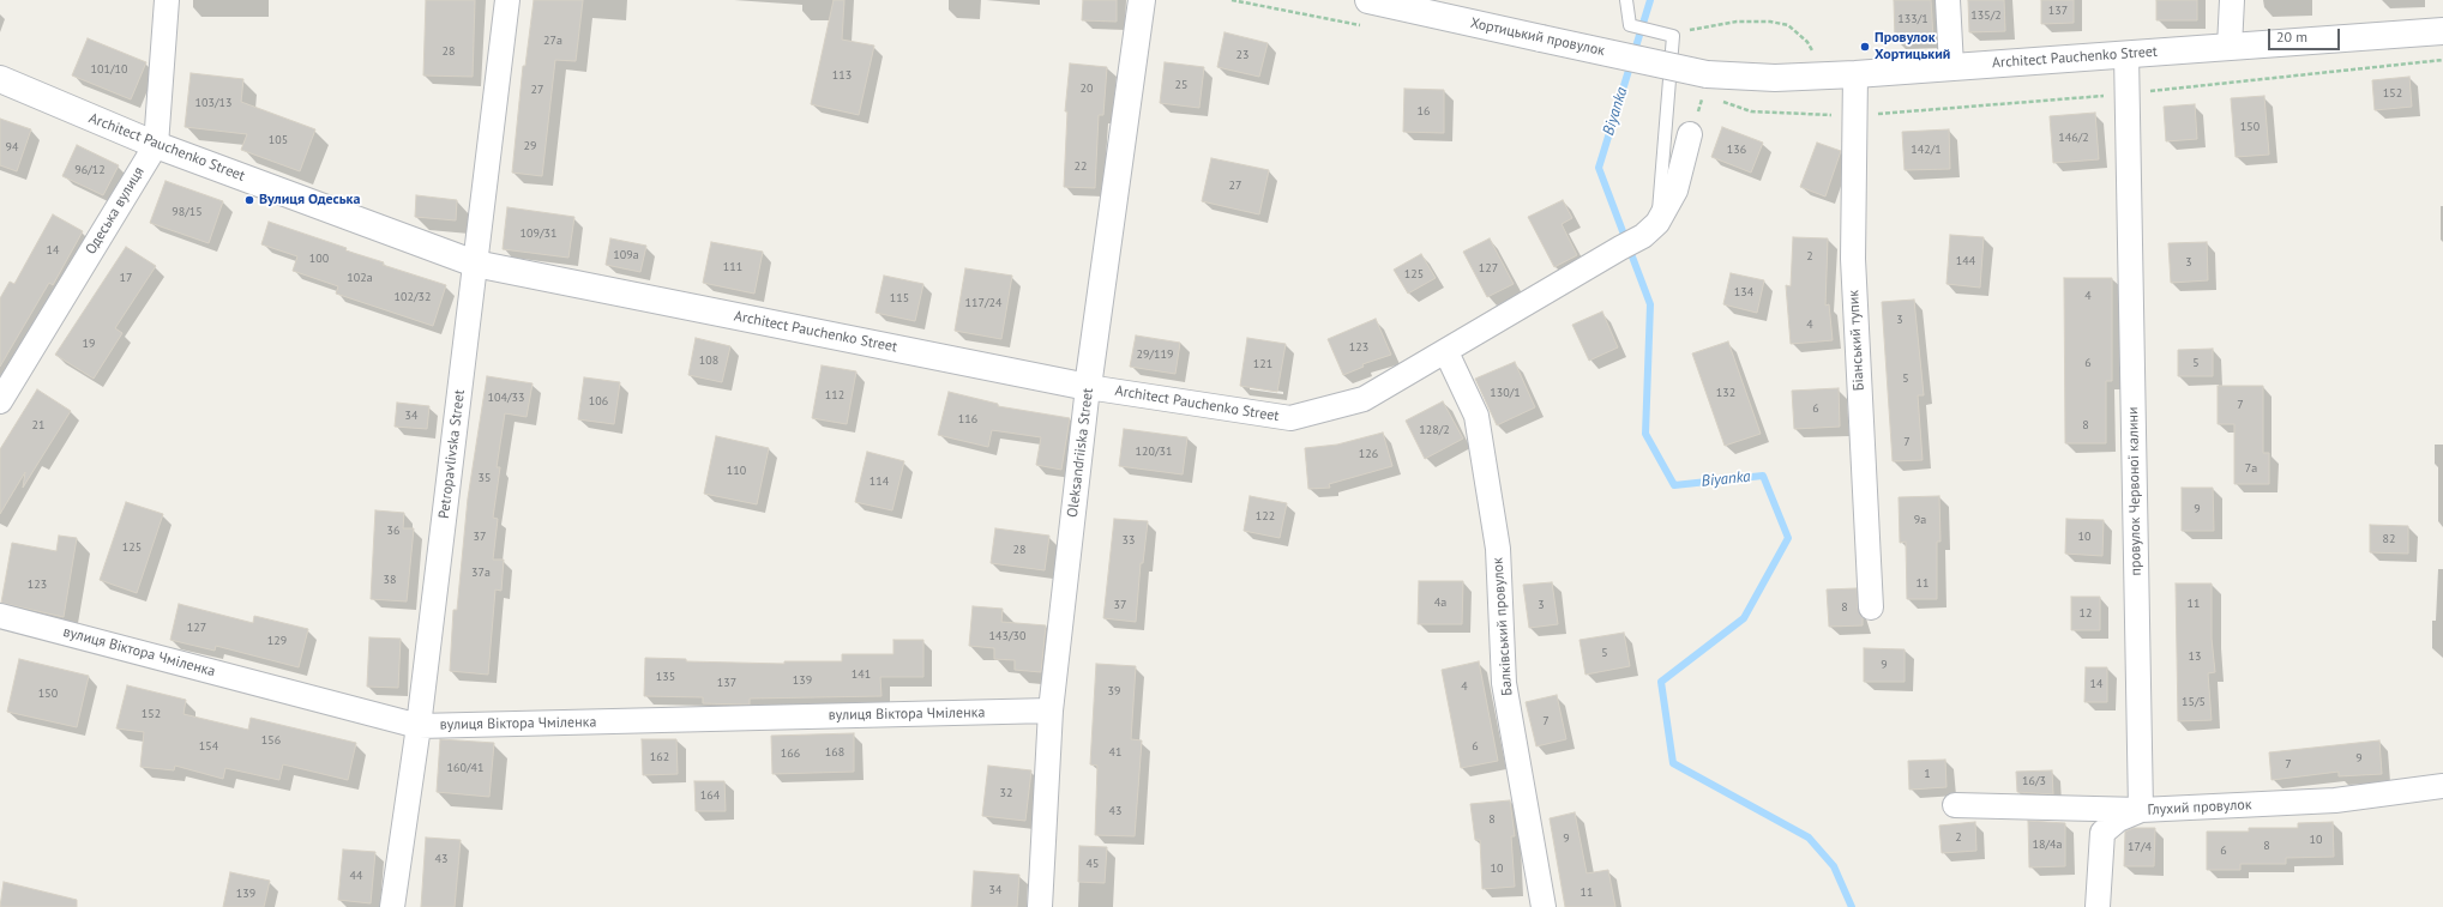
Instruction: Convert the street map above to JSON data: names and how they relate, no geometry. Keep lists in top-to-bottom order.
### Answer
{
  "streets": {
    "street": [
      "Хортицький провулок",
      "Architect Pauchenko Street",
      "Одеська вулиця",
      "Біанський тупик",
      "Oleksandriiska Street",
      "Petropavlivska Street",
      "провулок Червоної калини",
      "Балківський провулок",
      "вулиця Віктора Чміленка",
      "Глухий провулок"
    ]
  },
  "crossings": [
    ["Хортицький провулок", "Architect Pauchenko Street"],
    ["Architect Pauchenko Street", "Одеська вулиця"],
    ["Architect Pauchenko Street", "Біанський тупик"],
    ["Architect Pauchenko Street", "Oleksandriiska Street"],
    ["Architect Pauchenko Street", "Petropavlivska Street"],
    ["Architect Pauchenko Street", "провулок Червоної калини"],
    ["Architect Pauchenko Street", "Балківський провулок"],
    ["Oleksandriiska Street", "вулиця Віктора Чміленка"],
    ["Petropavlivska Street", "вулиця Віктора Чміленка"],
    ["провулок Червоної калини", "Глухий провулок"]
  ],
  "water": ["Biyanka"],
  "places": ["Провулок Хортицький", "Вулиця Одеська"],
  "house_numbers": [
    "137",
    "135/2",
    "133/1",
    "27а",
    "28",
    "23",
    "101/10",
    "113",
    "25",
    "20",
    "27",
    "152",
    "103/13",
    "16",
    "150",
    "146/2",
    "105",
    "29",
    "94",
    "136",
    "142/1",
    "22",
    "96/12",
    "27",
    "98/15",
    "109/31",
    "14",
    "109а",
    "2",
    "100",
    "144",
    "3",
    "111",
    "127",
    "125",
    "17",
    "102а",
    "134",
    "4",
    "102/32",
    "115",
    "117/24",
    "3",
    "4",
    "19",
    "123",
    "29/119",
    "108",
    "6",
    "5",
    "121",
    "5",
    "130/1",
    "132",
    "112",
    "104/33",
    "106",
    "7",
    "6",
    "34",
    "116",
    "21",
    "8",
    "128/2",
    "7",
    "120/31",
    "126",
    "7а",
    "110",
    "35",
    "114",
    "9",
    "122",
    "9а",
    "36",
    "37",
    "10",
    "82",
    "33",
    "125",
    "28",
    "37а",
    "38",
    "11",
    "123",
    "4а",
    "11",
    "37",
    "3",
    "8",
    "12",
    "127",
    "143/30",
    "129",
    "5",
    "13",
    "9",
    "141",
    "135",
    "139",
    "137",
    "14",
    "4",
    "39",
    "150",
    "15/5",
    "152",
    "7",
    "156",
    "154",
    "6",
    "168",
    "41",
    "166",
    "162",
    "9",
    "7",
    "160/41",
    "1",
    "16/3",
    "32",
    "164",
    "43",
    "8",
    "2",
    "9",
    "10",
    "18/4а",
    "8",
    "17/4",
    "6",
    "43",
    "45",
    "10",
    "44",
    "34",
    "11",
    "139"
  ],
  "scale_bar": "20 m"
}
